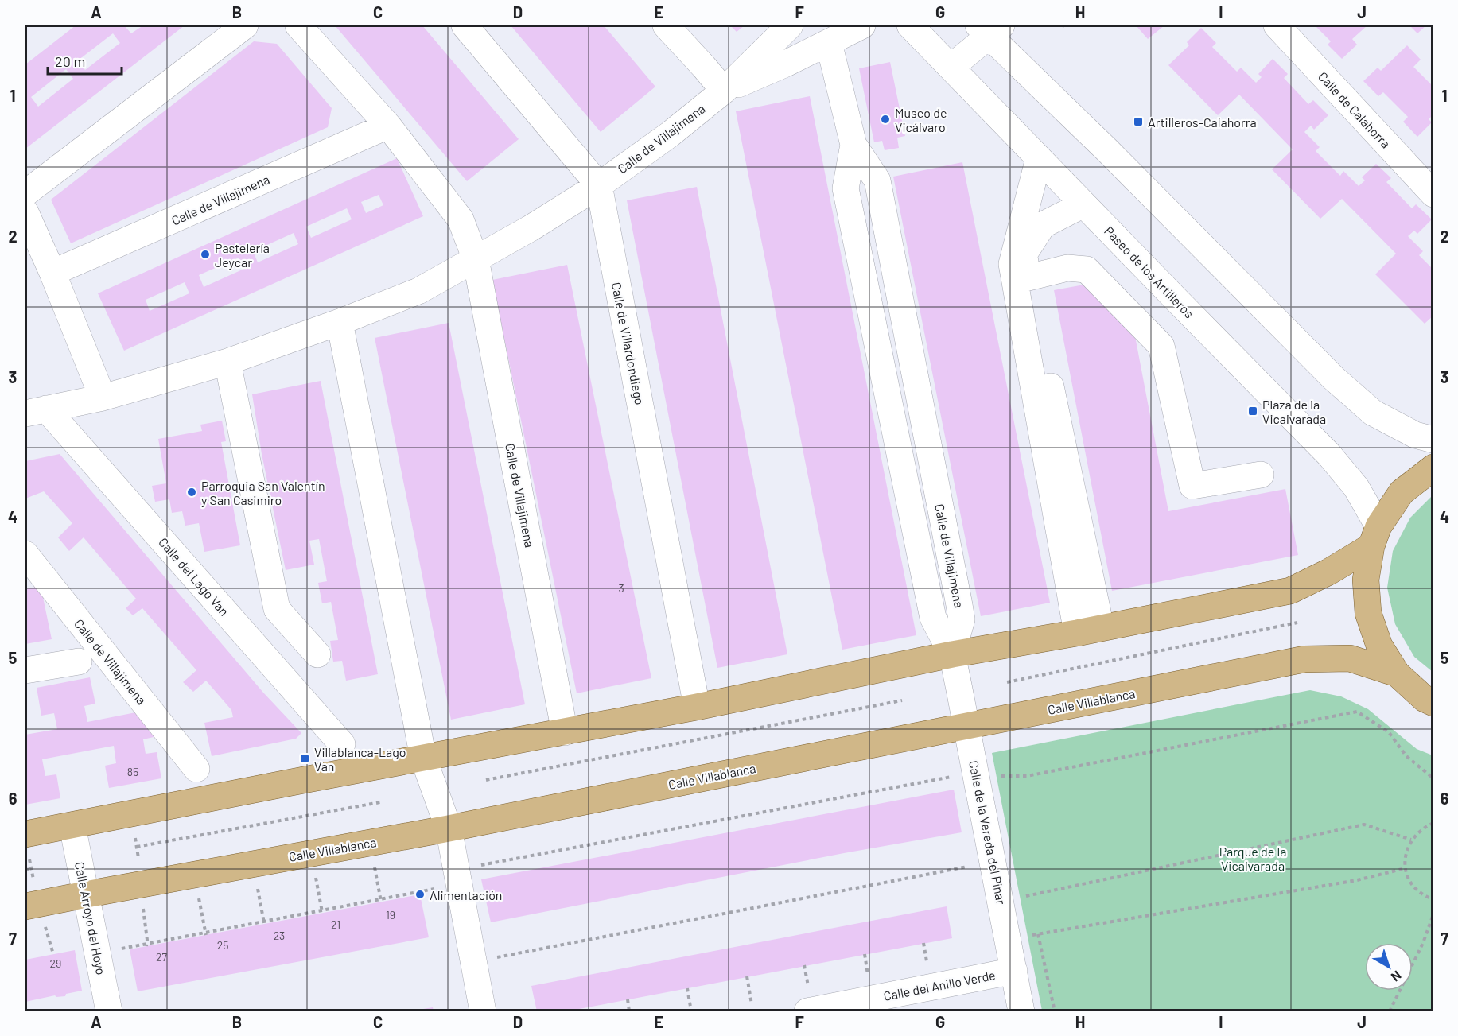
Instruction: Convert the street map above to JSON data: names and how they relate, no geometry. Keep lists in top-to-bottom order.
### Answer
{
  "streets": {
    "main road": ["Calle Villablanca"],
    "street": [
      "Calle de Calahorra",
      "Calle de Villajimena",
      "Paseo de los Artilleros",
      "Calle de Villardondiego",
      "Calle del Lago Van",
      "Calle de la Vereda del Pinar",
      "Calle Arroyo del Hoyo",
      "Calle del Anillo Verde"
    ]
  },
  "crossings": [
    ["Calle de Villajimena", "Calle de Villardondiego"],
    ["Calle de Villajimena", "Calle del Lago Van"],
    ["Calle de Villajimena", "Calle de la Vereda del Pinar"],
    ["Calle Villablanca", "Calle de la Vereda del Pinar"],
    ["Calle Villablanca", "Calle Arroyo del Hoyo"],
    ["Calle de la Vereda del Pinar", "Calle del Anillo Verde"]
  ],
  "parks": ["Parque de la Vicalvarada"],
  "places": {
    "other": [
      "Museo de Vicálvaro",
      "Pastelería Jeycar",
      "Parroquia San Valentín y San Casimiro",
      "Alimentación"
    ],
    "transit": ["Artilleros-Calahorra", "Plaza de la Vicalvarada", "Villablanca-Lago Van"]
  },
  "house_numbers": [
    "3",
    "85",
    "19",
    "21",
    "23",
    "25",
    "27",
    "29"
  ],
  "scale_bar": "20 m",
  "north": "bottom right",
  "grid": {
    "columns": [
      "A",
      "B",
      "C",
      "D",
      "E",
      "F",
      "G",
      "H",
      "I",
      "J"
    ],
    "rows": [
      "1",
      "2",
      "3",
      "4",
      "5",
      "6",
      "7"
    ]
  }
}
